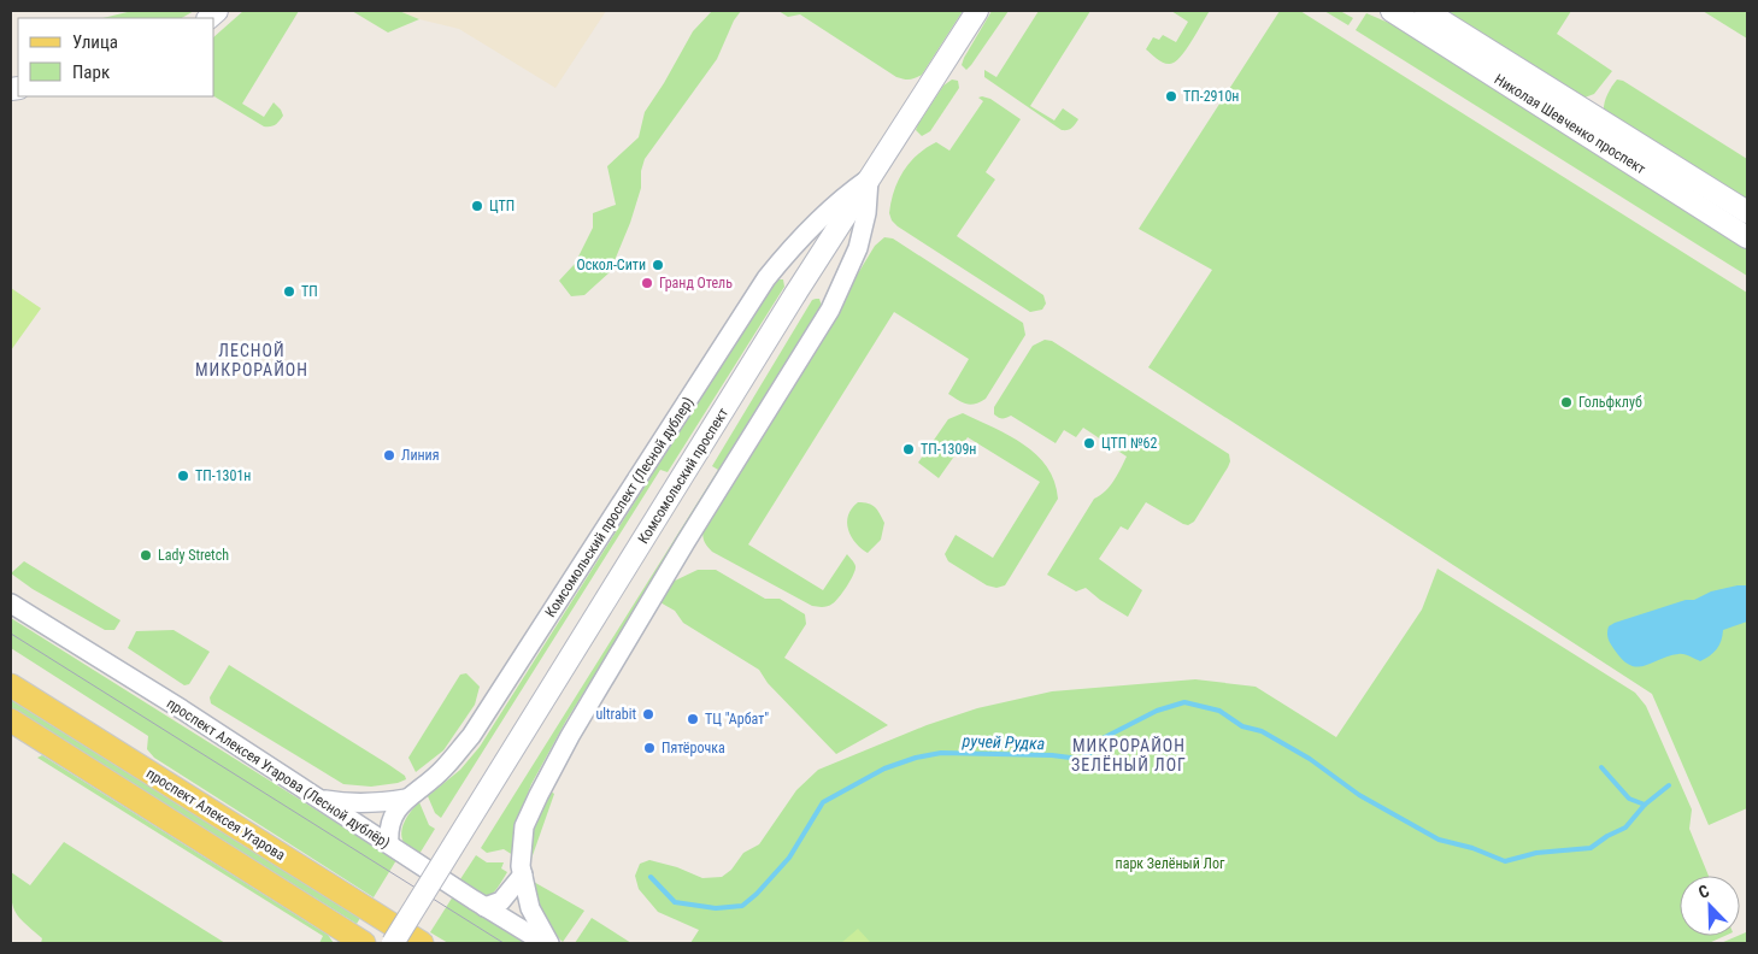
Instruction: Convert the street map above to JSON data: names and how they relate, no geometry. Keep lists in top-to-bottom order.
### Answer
{
  "streets": {
    "main road": ["Николая Шевченко проспект", "Комсомольский проспект", "проспект Алексея Угарова"],
    "street": ["Комсомольский проспект (Лесной дублер)", "проспект Алексея Угарова (Лесной дублёр)"]
  },
  "crossings": [
    ["Комсомольский проспект", "Комсомольский проспект (Лесной дублер)"],
    ["Комсомольский проспект (Лесной дублер)", "проспект Алексея Угарова (Лесной дублёр)"]
  ],
  "districts": ["ЛЕСНОЙ МИКРОРАЙОН", "МИКРОРАЙОН ЗЕЛЁНЫЙ ЛОГ"],
  "water": ["ручей Рудка"],
  "parks": ["парк Зелёный Лог"],
  "places": [
    "ТП-2910н",
    "ЦТП",
    "Оскол-Сити",
    "Гранд Отель",
    "ТП",
    "Гольфклуб",
    "ЦТП №62",
    "ТП-1309н",
    "Линия",
    "ТП-1301н",
    "Lady Stretch",
    "ultrabit",
    "ТЦ \"Арбат\"",
    "Пятёрочка"
  ],
  "legend": ["Улица", "Парк"],
  "north": "top left"
}
